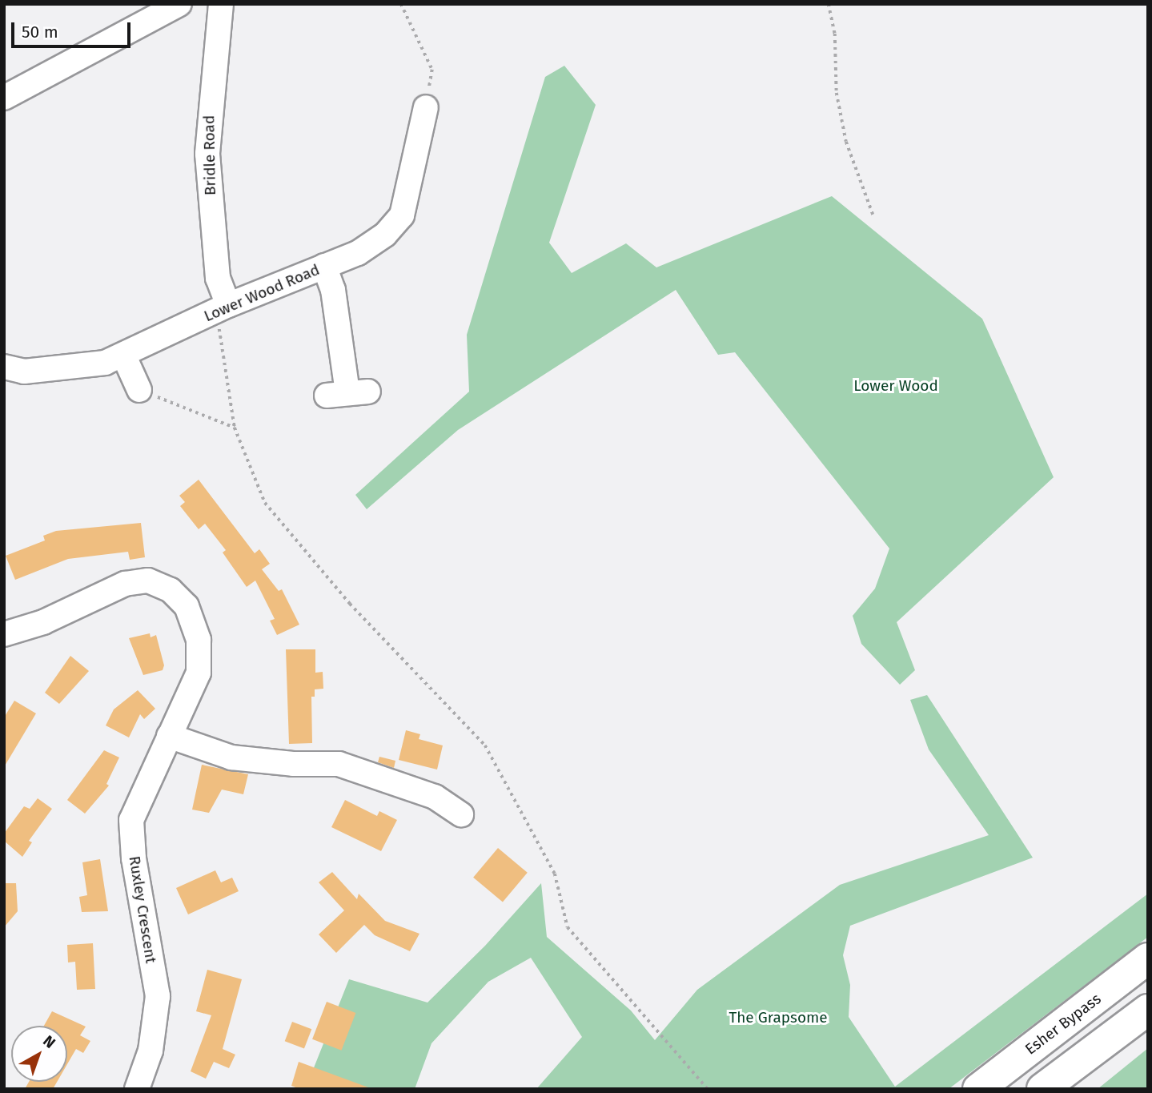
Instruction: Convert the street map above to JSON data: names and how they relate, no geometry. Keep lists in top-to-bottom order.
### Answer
{
  "streets": {
    "highway": ["Esher Bypass"],
    "street": ["Bridle Road", "Lower Wood Road", "Ruxley Crescent"]
  },
  "crossings": [
    ["Bridle Road", "Lower Wood Road"]
  ],
  "parks": ["Lower Wood", "The Grapsome"],
  "scale_bar": "50 m",
  "north": "top right"
}
